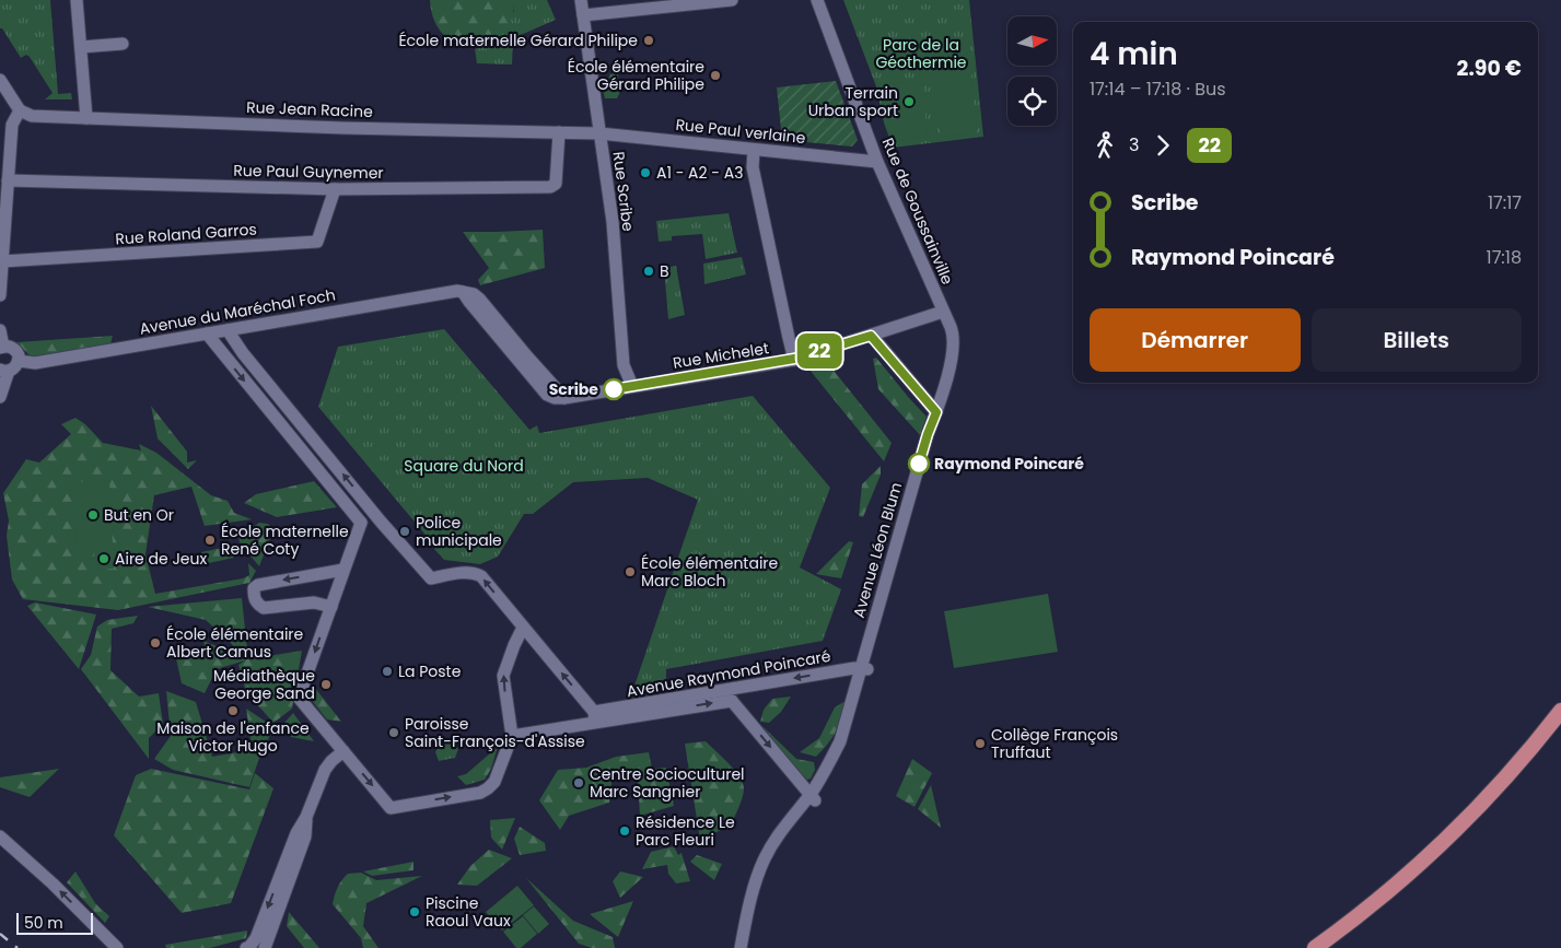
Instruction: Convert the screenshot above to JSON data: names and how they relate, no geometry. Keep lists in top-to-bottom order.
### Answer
{
  "streets": {
    "street": [
      "Rue Jean Racine",
      "Rue Paul verlaine",
      "Rue Paul Guynemer",
      "Rue Scribe",
      "Rue de Goussainville",
      "Rue Roland Garros",
      "Avenue du Maréchal Foch",
      "Rue Michelet",
      "Avenue Léon Blum",
      "Avenue Raymond Poincaré"
    ]
  },
  "crossings": [
    ["Rue Jean Racine", "Rue Paul verlaine"],
    ["Rue Jean Racine", "Rue Paul Guynemer"],
    ["Rue Jean Racine", "Rue Scribe"],
    ["Rue Paul verlaine", "Rue Scribe"],
    ["Rue Paul verlaine", "Rue de Goussainville"],
    ["Rue Paul Guynemer", "Rue Roland Garros"],
    ["Rue Scribe", "Rue Michelet"],
    ["Rue de Goussainville", "Rue Michelet"],
    ["Rue de Goussainville", "Avenue Léon Blum"],
    ["Avenue du Maréchal Foch", "Rue Michelet"],
    ["Avenue Léon Blum", "Avenue Raymond Poincaré"]
  ],
  "one_way": ["Avenue Raymond Poincaré"],
  "parks": ["Parc de la Géothermie", "Square du Nord"],
  "places": [
    "École maternelle Gérard Philipe",
    "École élémentaire Gérard Philipe",
    "Terrain Urban sport",
    "A1 - A2 - A3",
    "B",
    "Scribe",
    "Raymond Poincaré",
    "But en Or",
    "Police municipale",
    "École maternelle René Coty",
    "Aire de Jeux",
    "École élémentaire Marc Bloch",
    "École élémentaire Albert Camus",
    "La Poste",
    "Médiathèque George Sand",
    "Maison de l'enfance Victor Hugo",
    "Paroisse Saint-François-d'Assise",
    "Collège François Truffaut",
    "Centre Socioculturel Marc Sangnier",
    "Résidence Le Parc Fleuri",
    "Piscine Raoul Vaux"
  ],
  "lines": ["bus line 22"],
  "scale_bar": "50 m",
  "north": "right",
  "page": {
    "on_map": "22",
    "heading": ["4 min", "17:14 – 17:18 · Bus", "2.90 €"],
    "legs": ["3", "22"],
    "list": [
      {
        "name": "Scribe",
        "value": "17:17"
      },
      {
        "name": "Raymond Poincaré",
        "value": "17:18"
      }
    ],
    "buttons": ["Démarrer", "Billets"],
    "scale": "50 m"
  }
}
